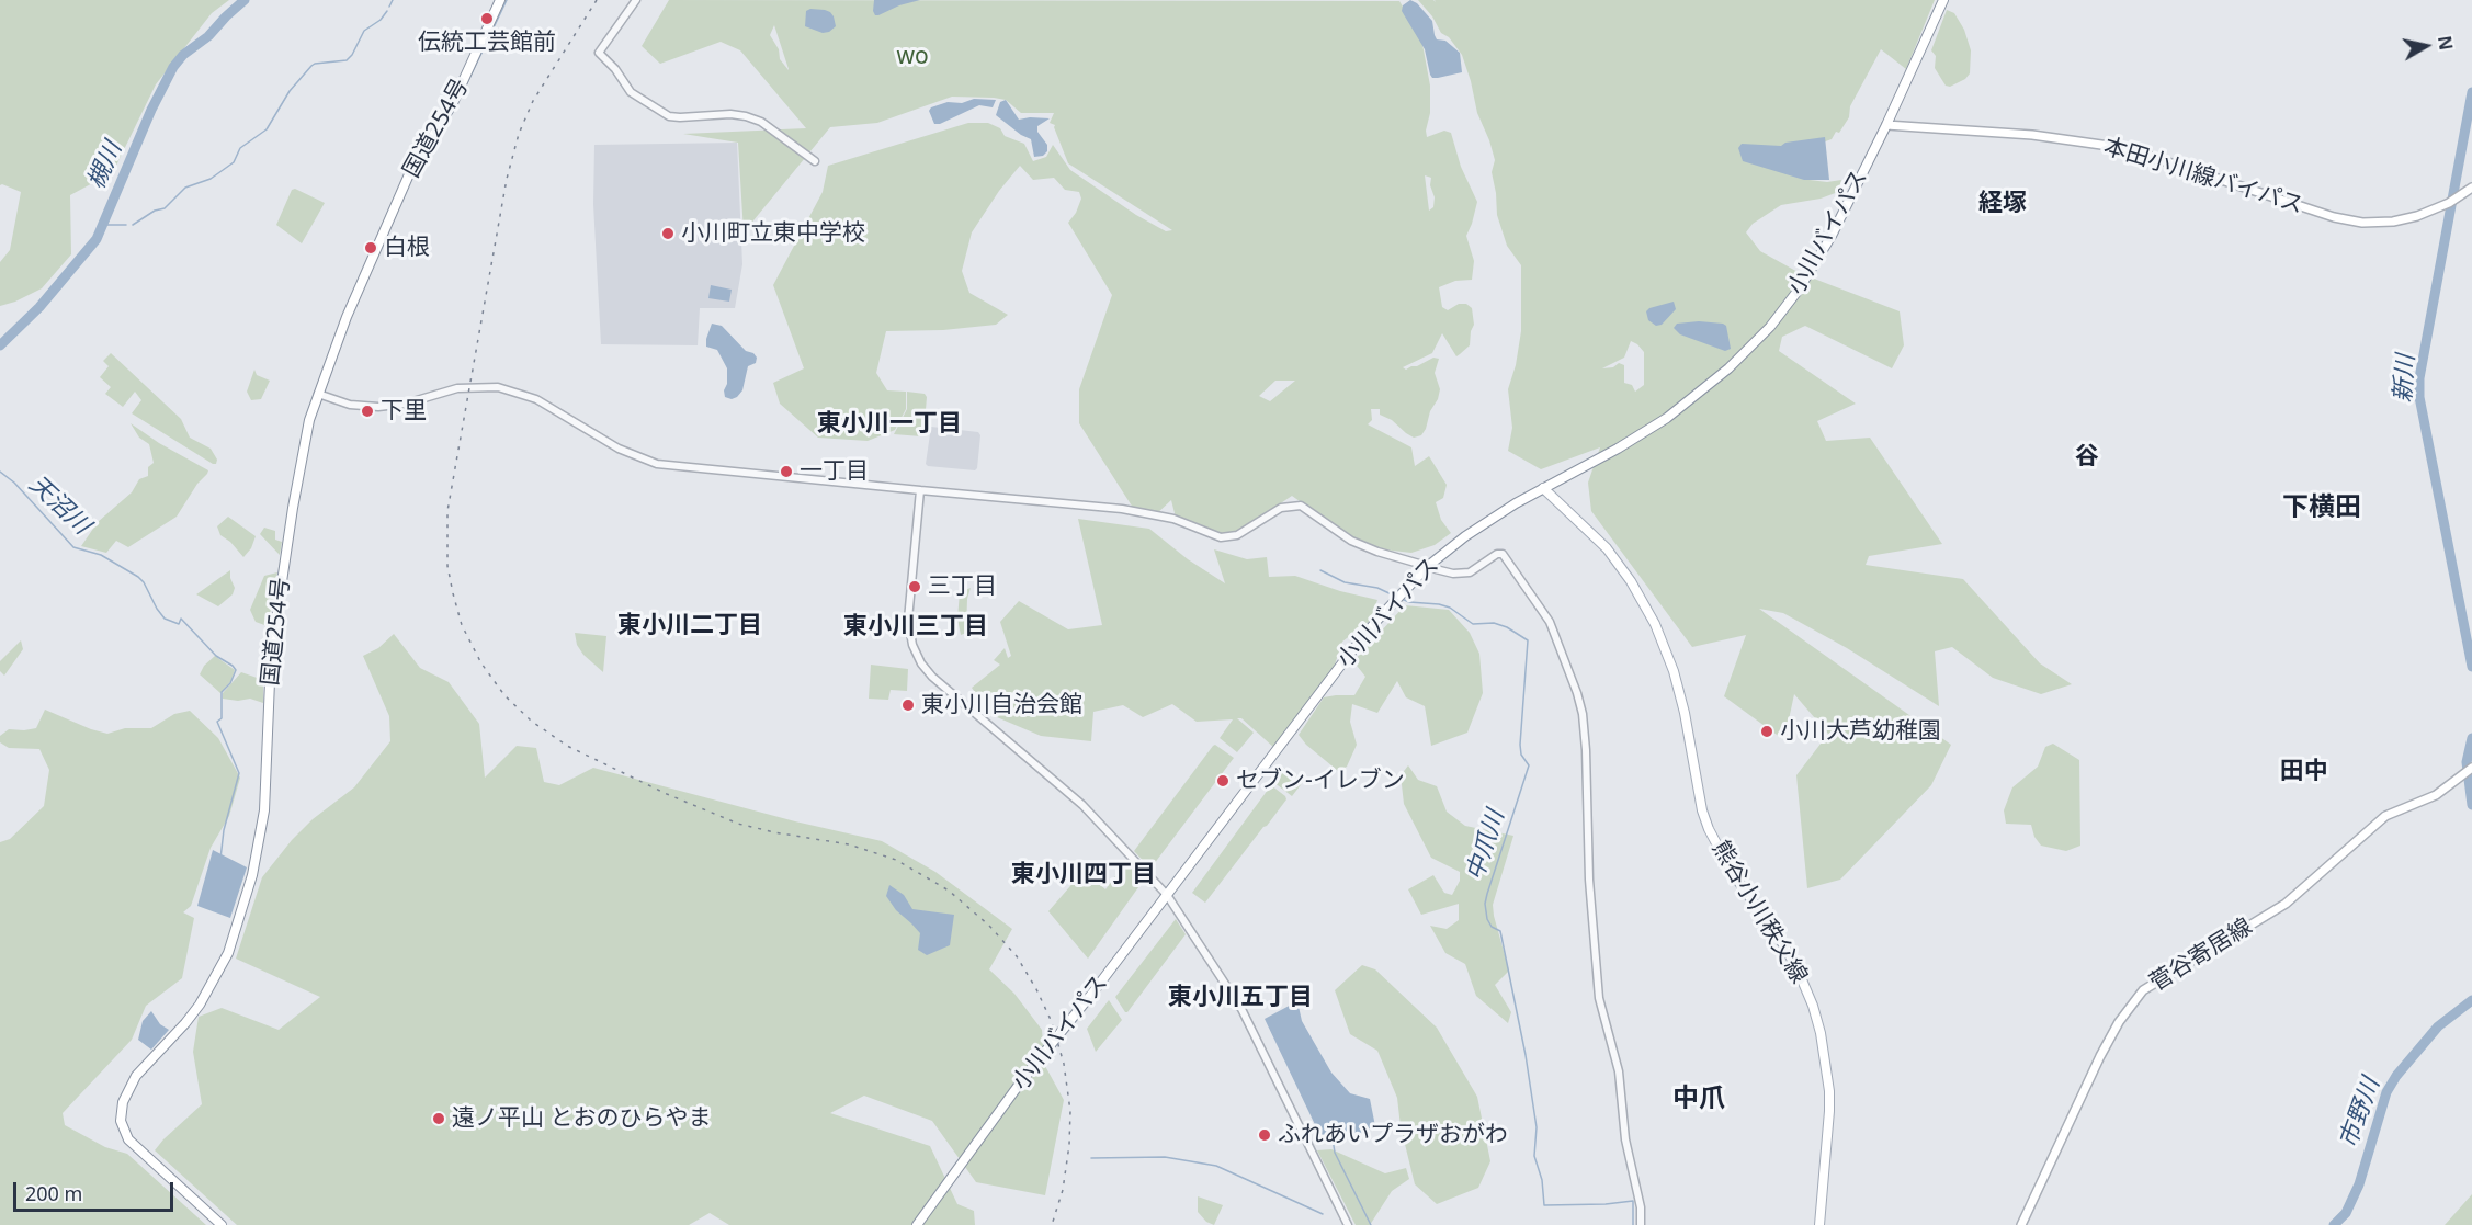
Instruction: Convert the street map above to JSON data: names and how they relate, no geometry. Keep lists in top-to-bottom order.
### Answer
{
  "streets": {
    "main road": [
      "国道254号",
      "本田小川線バイパス",
      "小川バイパス",
      "熊谷小川秩父線",
      "菅谷寄居線"
    ]
  },
  "crossings": [
    ["本田小川線バイパス", "小川バイパス"],
    ["小川バイパス", "熊谷小川秩父線"]
  ],
  "districts": [
    "経塚",
    "東小川一丁目",
    "谷",
    "下横田",
    "東小川二丁目",
    "東小川三丁目",
    "田中",
    "東小川四丁目",
    "東小川五丁目",
    "中爪"
  ],
  "water": [
    "槻川",
    "新川",
    "天沼川",
    "中爪川",
    "市野川"
  ],
  "parks": ["wo"],
  "places": [
    "伝統工芸館前",
    "小川町立東中学校",
    "白根",
    "下里",
    "一丁目",
    "三丁目",
    "東小川自治会館",
    "小川大芦幼稚園",
    "セブン-イレブン",
    "遠ノ平山 とおのひらやま",
    "ふれあいプラザおがわ"
  ],
  "scale_bar": "200 m",
  "north": "right"
}
